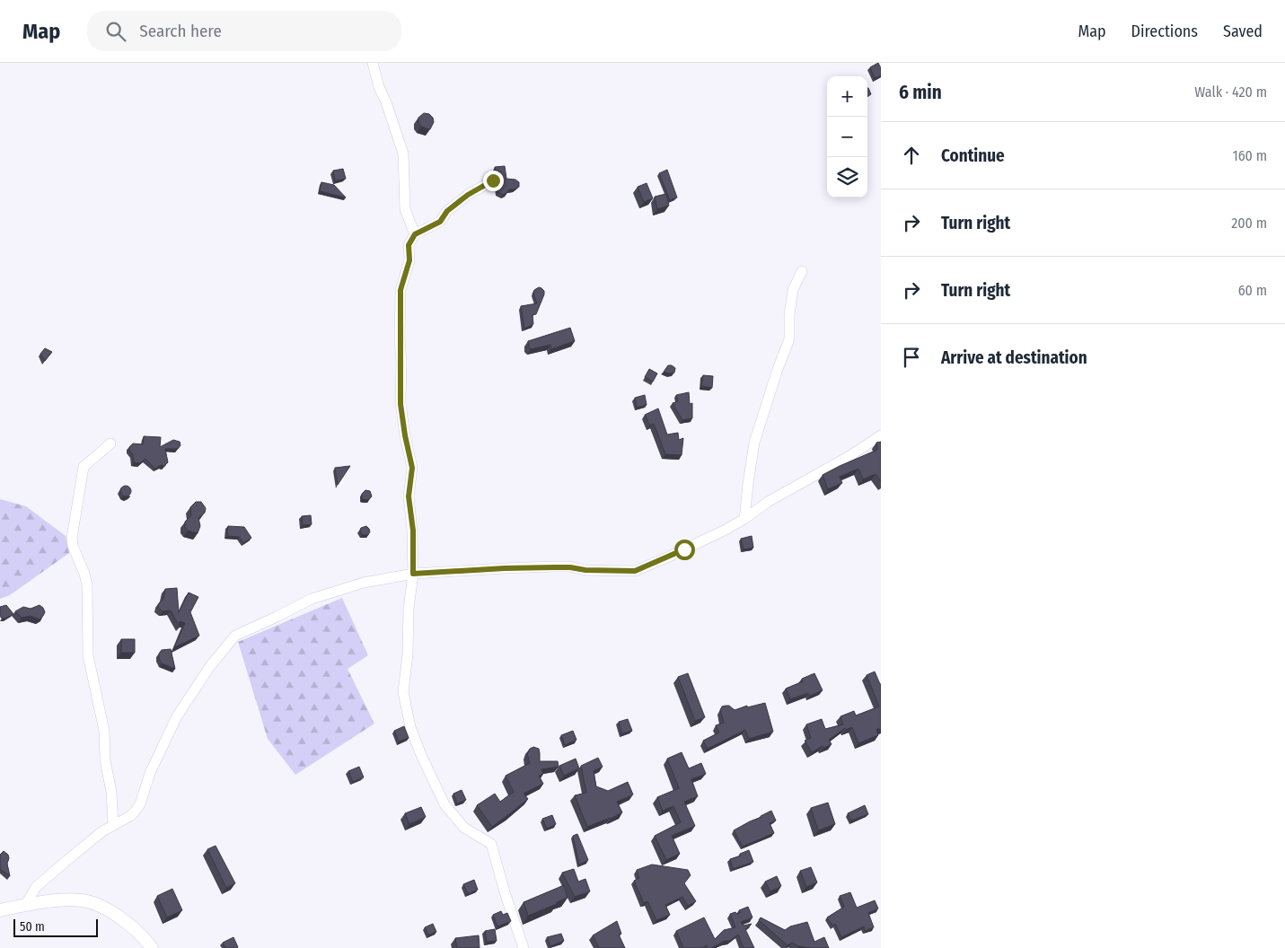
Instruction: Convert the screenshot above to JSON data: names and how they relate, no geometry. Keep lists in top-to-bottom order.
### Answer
{
  "scale_bar": "50 m",
  "page": {
    "header": "Map",
    "search": "Search here",
    "nav": ["Map", "Directions", "Saved"],
    "heading": ["6 min", "Walk · 420 m"],
    "map_buttons": ["+", "−"],
    "list": [
      ["Continue", "160 m"],
      ["Turn right", "200 m"],
      ["Turn right", "60 m"],
      "Arrive at destination"
    ],
    "scale": "50 m"
  }
}
